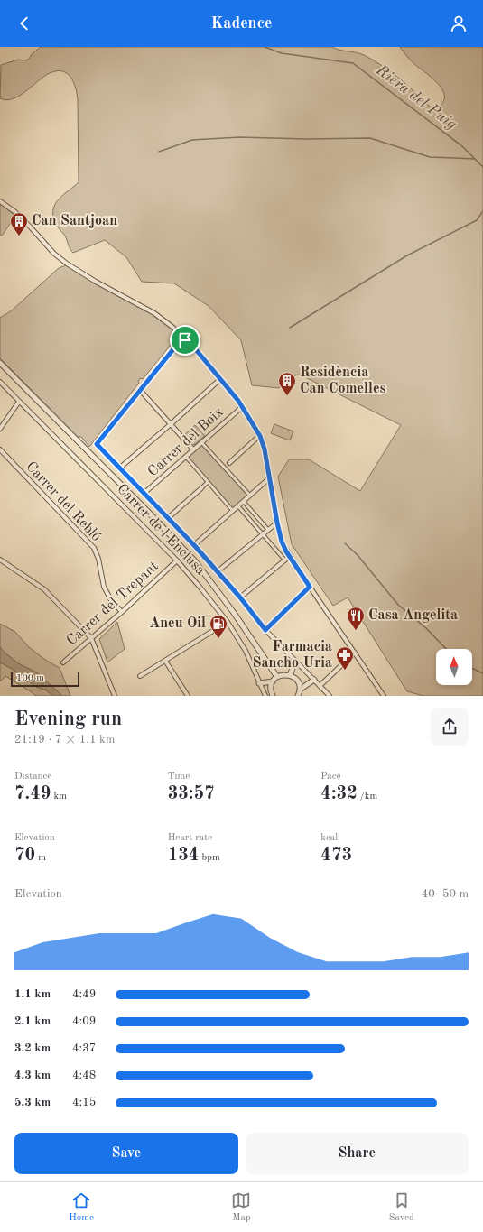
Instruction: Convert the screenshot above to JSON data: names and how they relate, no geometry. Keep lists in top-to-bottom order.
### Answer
{
  "streets": {
    "street": [
      "Carrer del Boix",
      "Carrer del Rebló",
      "Carrer de l'Enclusa",
      "Carrer del Trepant"
    ]
  },
  "crossings": [
    ["Carrer del Rebló", "Carrer del Trepant"],
    ["Carrer de l'Enclusa", "Carrer del Trepant"]
  ],
  "water": ["Riera del Puig"],
  "places": {
    "building": ["Can Santjoan", "Residència Can Comelles"],
    "restaurant": ["Casa Angelita"],
    "fuel station": ["Aneu Oil"],
    "pharmacy": ["Farmacia Sancho Uria"]
  },
  "scale_bar": "100 m",
  "north": "top",
  "page": {
    "header": "Kadence",
    "scale": "100 m",
    "heading": ["Evening run", "21:19 · 7 × 1.1 km"],
    "stats": [
      ["Distance", "7.49 km"],
      ["Time", "33:57"],
      ["Pace", "4:32 /km"],
      ["Elevation", "70 m"],
      ["Heart rate", "134 bpm"],
      ["kcal", "473"]
    ],
    "chart": ["Elevation", "40–50 m"],
    "list": [
      {
        "name": "1.1 km",
        "note": "4:49"
      },
      {
        "name": "2.1 km",
        "note": "4:09"
      },
      {
        "name": "3.2 km",
        "note": "4:37"
      },
      {
        "name": "4.3 km",
        "note": "4:48"
      },
      {
        "name": "5.3 km",
        "note": "4:15"
      }
    ],
    "buttons": ["Save", "Share"],
    "tabs": ["Home", "Map", "Saved"]
  }
}
